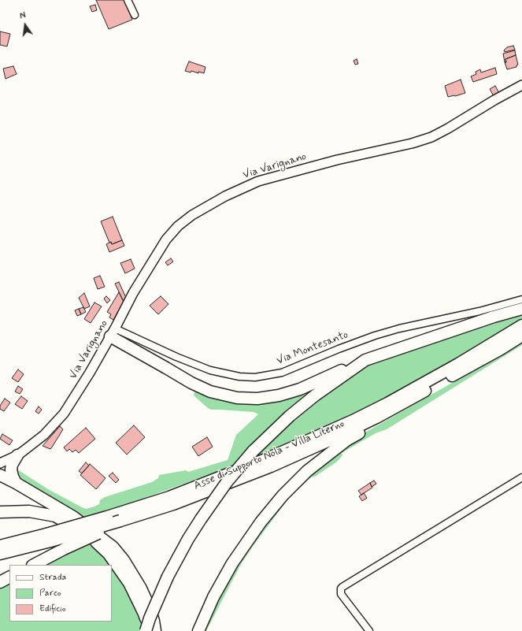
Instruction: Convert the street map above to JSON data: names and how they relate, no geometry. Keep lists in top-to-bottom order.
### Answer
{
  "streets": {
    "highway": ["Asse di Supporto Nola - Villa Literno"],
    "street": ["Via Varignano", "Via Montesanto"]
  },
  "crossings": [
    ["Via Varignano", "Via Montesanto"]
  ],
  "legend": ["Strada", "Parco", "Edificio"],
  "north": "top"
}
